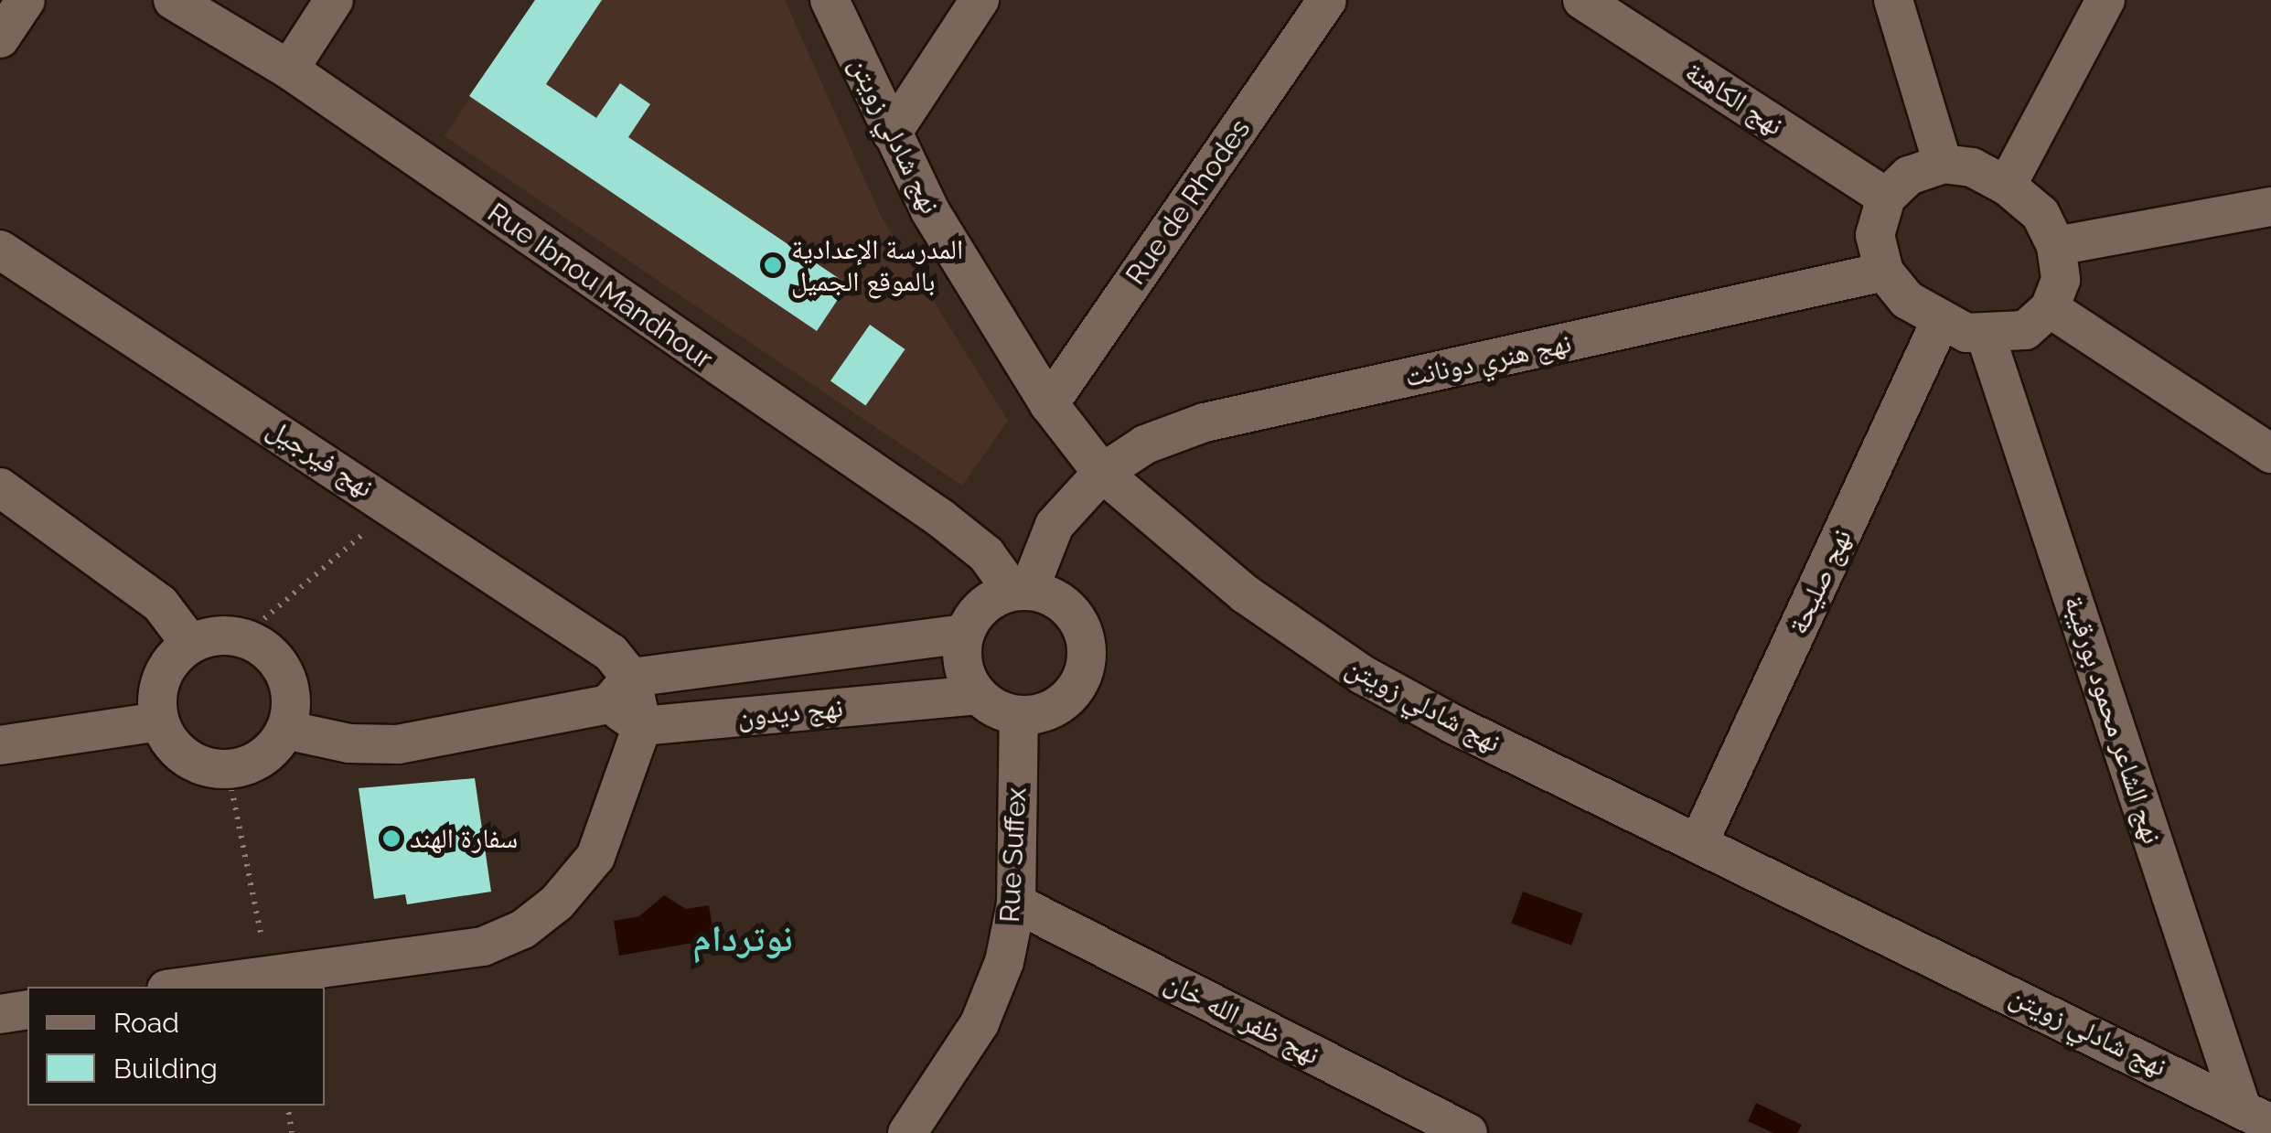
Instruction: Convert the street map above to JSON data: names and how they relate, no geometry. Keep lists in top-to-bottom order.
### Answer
{
  "streets": {
    "street": [
      "نهج الكاهنة",
      "نهج شادلي زويتن",
      "Rue de Rhodes",
      "Rue Ibnou Mandhour",
      "نهج هنري دونانت",
      "نهج فيرجيل",
      "نهج صليحة",
      "نهج ديدون",
      "نهج الشاعر محمود بورقيبة",
      "Rue Suffex",
      "نهج ظفر الله خان"
    ]
  },
  "crossings": [
    ["نهج الكاهنة", "نهج هنري دونانت"],
    ["نهج الكاهنة", "نهج صليحة"],
    ["نهج الكاهنة", "نهج الشاعر محمود بورقيبة"],
    ["نهج شادلي زويتن", "Rue de Rhodes"],
    ["نهج شادلي زويتن", "نهج هنري دونانت"],
    ["نهج شادلي زويتن", "نهج صليحة"],
    ["نهج شادلي زويتن", "نهج الشاعر محمود بورقيبة"],
    ["Rue Ibnou Mandhour", "نهج هنري دونانت"],
    ["Rue Ibnou Mandhour", "نهج ديدون"],
    ["Rue Ibnou Mandhour", "Rue Suffex"],
    ["نهج هنري دونانت", "نهج صليحة"],
    ["نهج هنري دونانت", "نهج ديدون"],
    ["نهج هنري دونانت", "نهج الشاعر محمود بورقيبة"],
    ["نهج هنري دونانت", "Rue Suffex"],
    ["نهج فيرجيل", "نهج ديدون"],
    ["نهج صليحة", "نهج الشاعر محمود بورقيبة"],
    ["نهج ديدون", "Rue Suffex"],
    ["Rue Suffex", "نهج ظفر الله خان"]
  ],
  "districts": ["نوتردام"],
  "places": ["المدرسة الإعدادية بالموقع الجميل", "سفارة الهند"],
  "legend": ["Road", "Building"]
}
